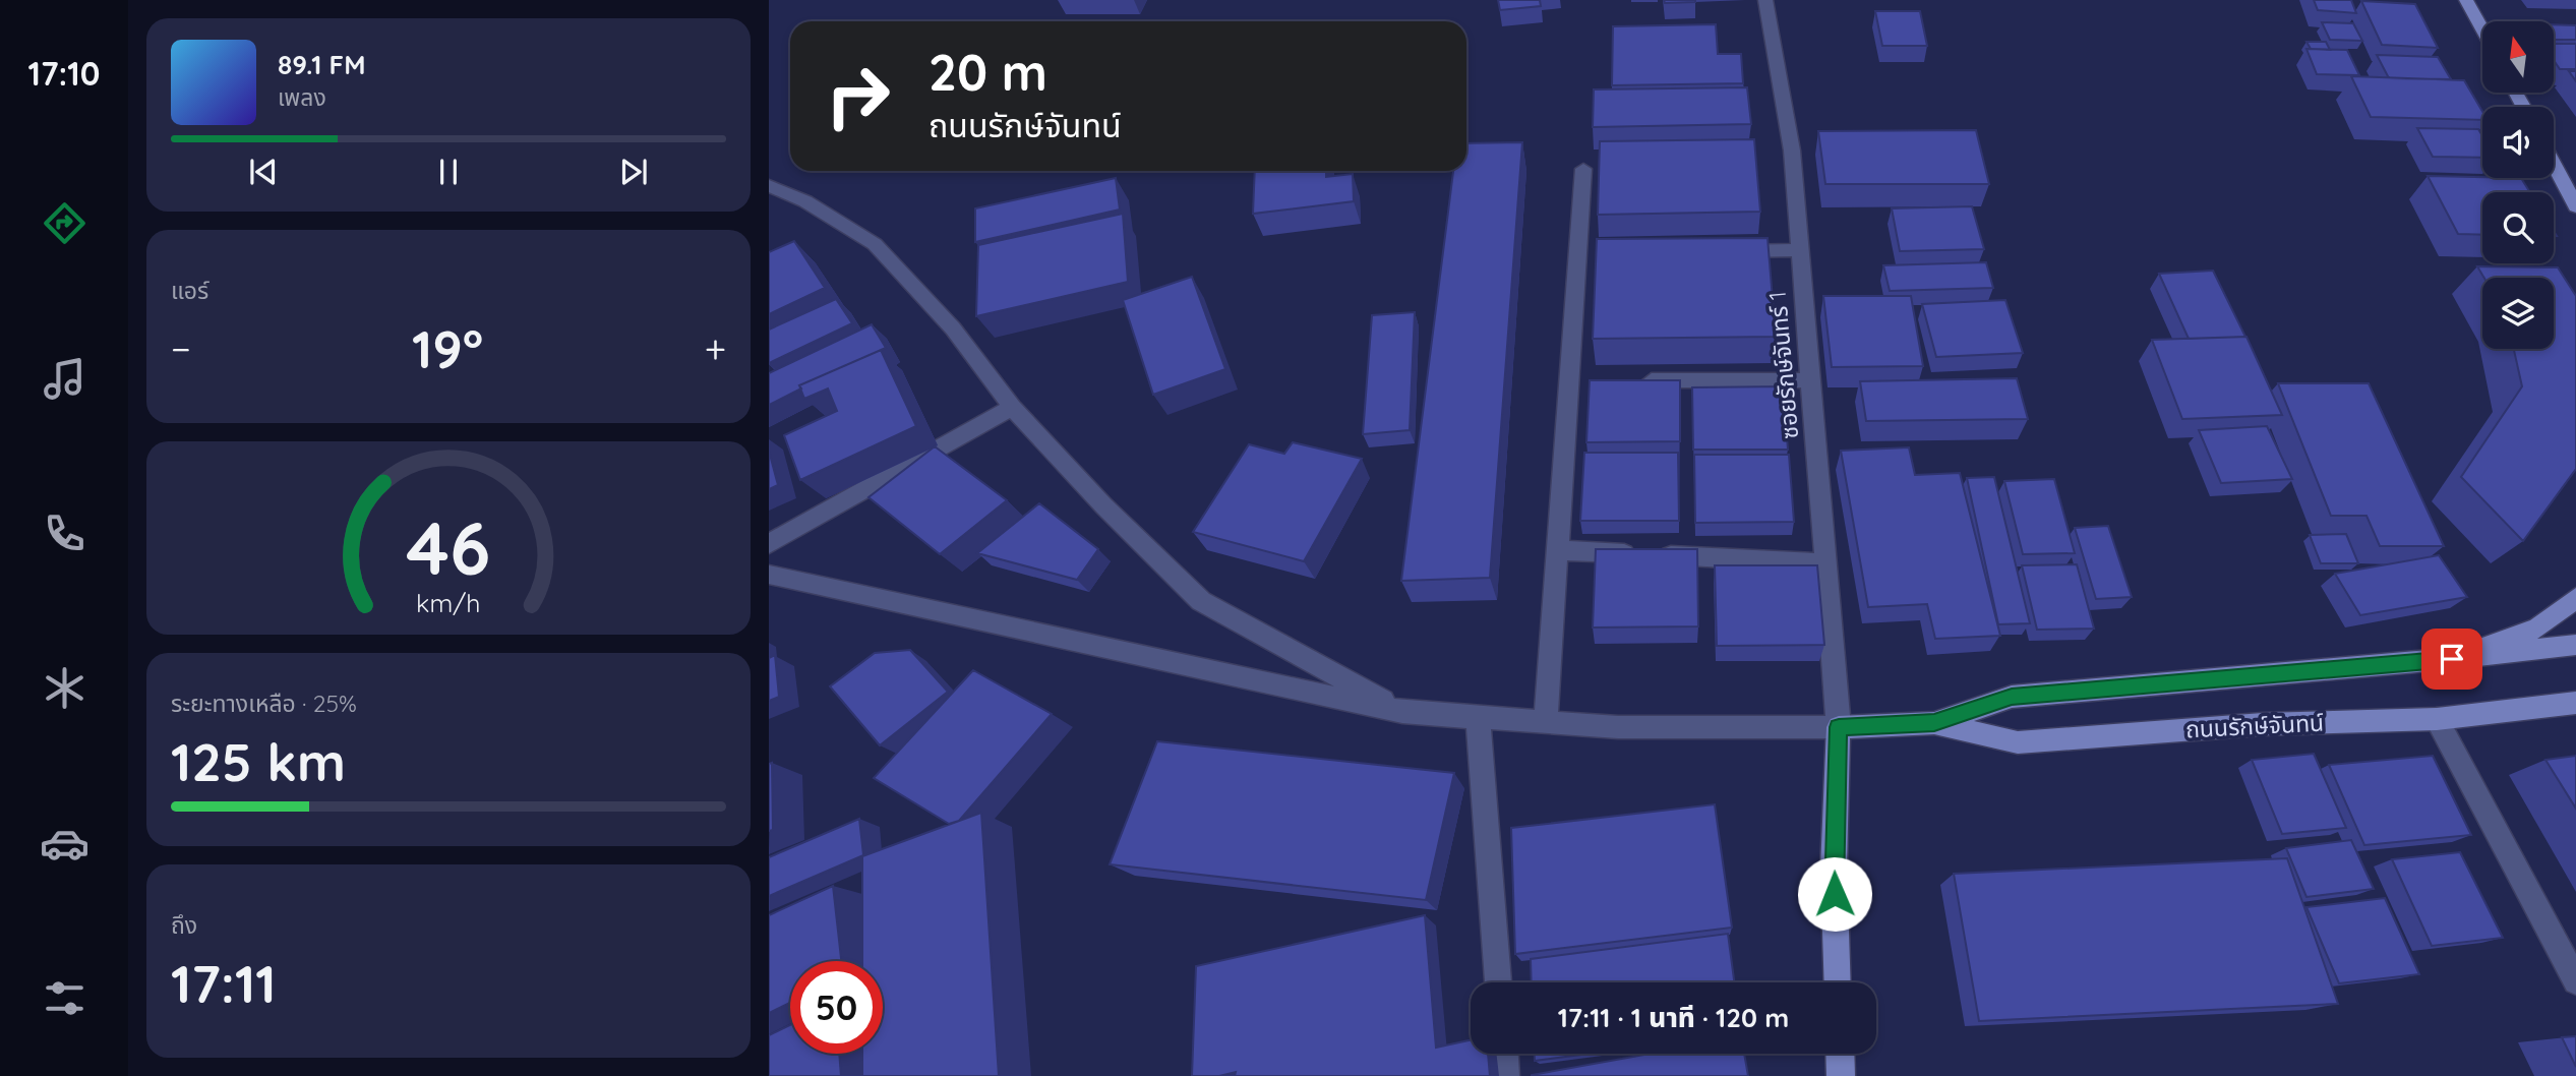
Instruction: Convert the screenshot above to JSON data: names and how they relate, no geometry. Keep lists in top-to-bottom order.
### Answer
{
  "streets": {
    "main road": ["ถนนรักษ์จันทน์"],
    "street": ["ซอยรักษ์จันทร์ 1"]
  },
  "crossings": [
    ["ซอยรักษ์จันทร์ 1", "ถนนรักษ์จันทน์"]
  ],
  "north": "top",
  "page": {
    "tabs": "17:10",
    "turn": ["20 m", "ถนนรักษ์จันทน์"],
    "song": ["89.1 FM", "เพลง"],
    "tile": [
      "แอร์",
      ["ระยะทางเหลือ · 25%", "125 km"],
      ["ถึง", "17:11"]
    ],
    "heat": ["−", "19°", "+"],
    "limit": "50",
    "trip": "17:11 · 1 นาที · 120 m",
    "gauge": ["46", "km/h"]
  }
}
